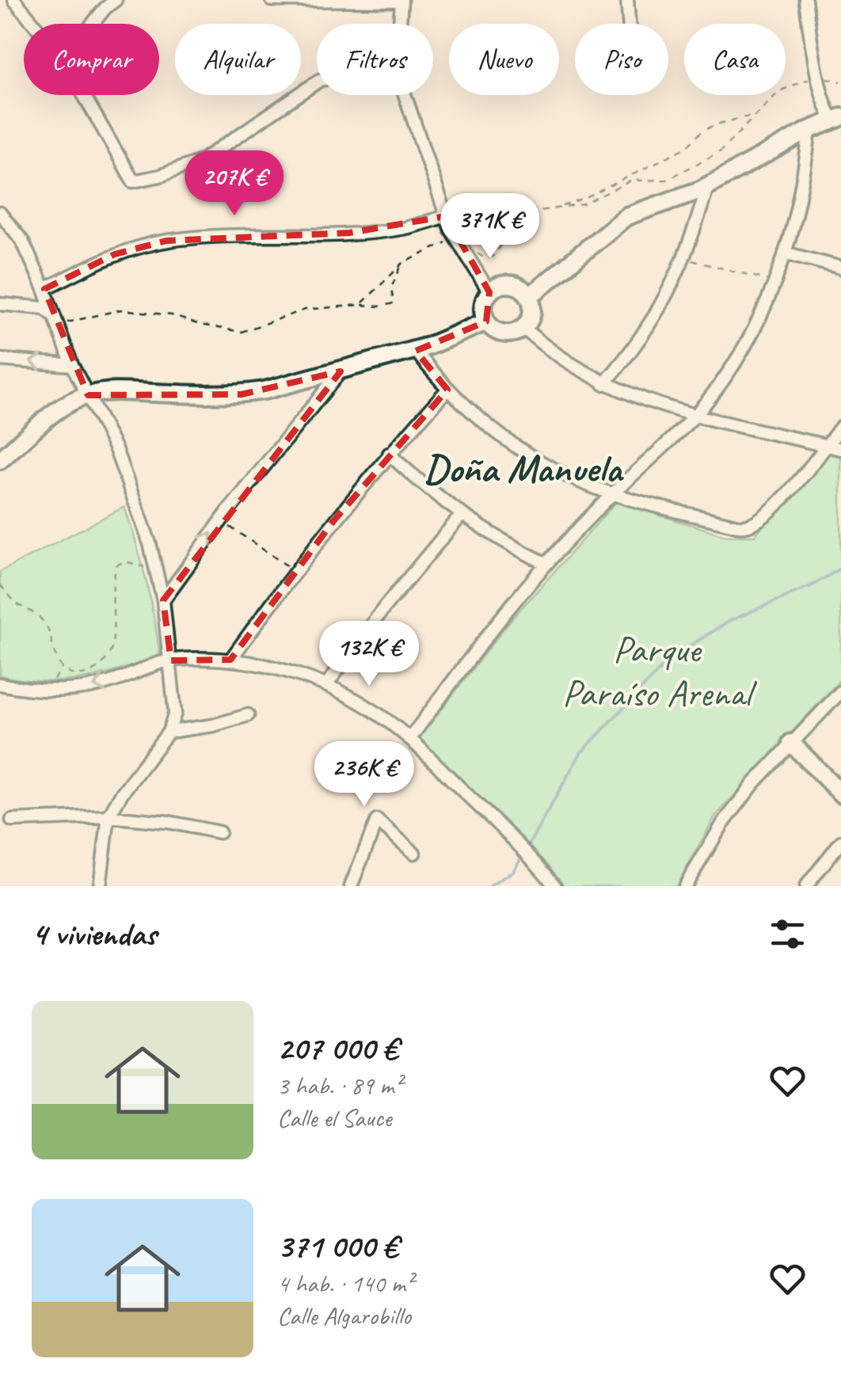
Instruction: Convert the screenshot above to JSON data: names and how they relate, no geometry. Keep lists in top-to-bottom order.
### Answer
{
  "districts": ["Doña Manuela"],
  "parks": ["Parque Paraíso Arenal"],
  "page": {
    "chip": [
      "Comprar",
      "Alquilar",
      "Filtros",
      "Nuevo",
      "Piso",
      "Casa"
    ],
    "price": [
      "207K €",
      "371K €",
      "132K €",
      "236K €"
    ],
    "heading": "4 viviendas",
    "list": [
      {
        "name": "207 000 €",
        "note": "3 hab. · 89 m² · Calle el Sauce"
      },
      {
        "name": "371 000 €",
        "note": "4 hab. · 140 m² · Calle Algarobillo"
      }
    ]
  }
}
